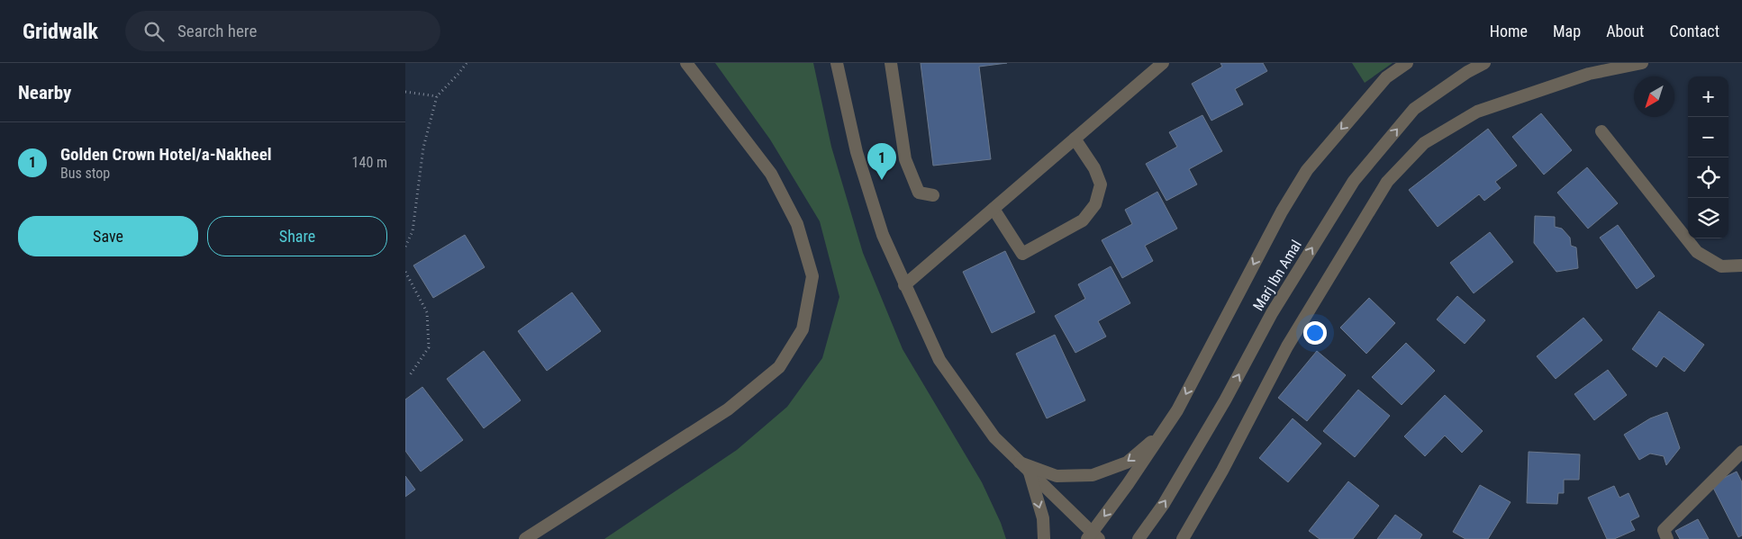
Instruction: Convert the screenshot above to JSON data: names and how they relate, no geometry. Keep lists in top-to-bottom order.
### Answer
{
  "streets": {
    "street": ["Marj Ibn Amal"]
  },
  "north": "bottom left",
  "page": {
    "header": "Gridwalk",
    "search": "Search here",
    "nav": [
      "Home",
      "Map",
      "About",
      "Contact"
    ],
    "heading": "Nearby",
    "map_buttons": ["+", "−"],
    "list": [
      {
        "mark": "1",
        "name": "Golden Crown Hotel/a-Nakheel",
        "note": "Bus stop",
        "value": "140 m"
      }
    ],
    "pins": "1",
    "buttons": ["Save", "Share"]
  }
}
